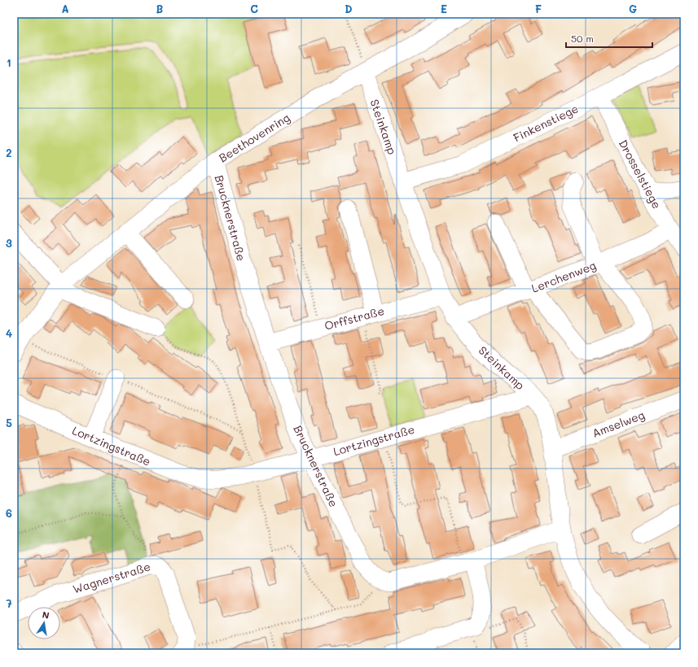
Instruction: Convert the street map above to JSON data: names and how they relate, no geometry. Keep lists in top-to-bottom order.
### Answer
{
  "streets": {
    "street": [
      "Finkenstiege",
      "Steinkamp",
      "Beethovenring",
      "Drosselstiege",
      "Brucknerstraße",
      "Lerchenweg",
      "Orffstraße",
      "Amselweg",
      "Lortzingstraße",
      "Wagnerstraße"
    ]
  },
  "crossings": [
    ["Finkenstiege", "Steinkamp"],
    ["Finkenstiege", "Drosselstiege"],
    ["Steinkamp", "Beethovenring"],
    ["Steinkamp", "Lerchenweg"],
    ["Steinkamp", "Orffstraße"],
    ["Steinkamp", "Amselweg"],
    ["Steinkamp", "Lortzingstraße"],
    ["Beethovenring", "Brucknerstraße"],
    ["Drosselstiege", "Lerchenweg"],
    ["Brucknerstraße", "Orffstraße"],
    ["Brucknerstraße", "Lortzingstraße"]
  ],
  "scale_bar": "50 m",
  "north": "top",
  "grid": {
    "columns": [
      "A",
      "B",
      "C",
      "D",
      "E",
      "F",
      "G"
    ],
    "rows": [
      "1",
      "2",
      "3",
      "4",
      "5",
      "6",
      "7"
    ]
  }
}
